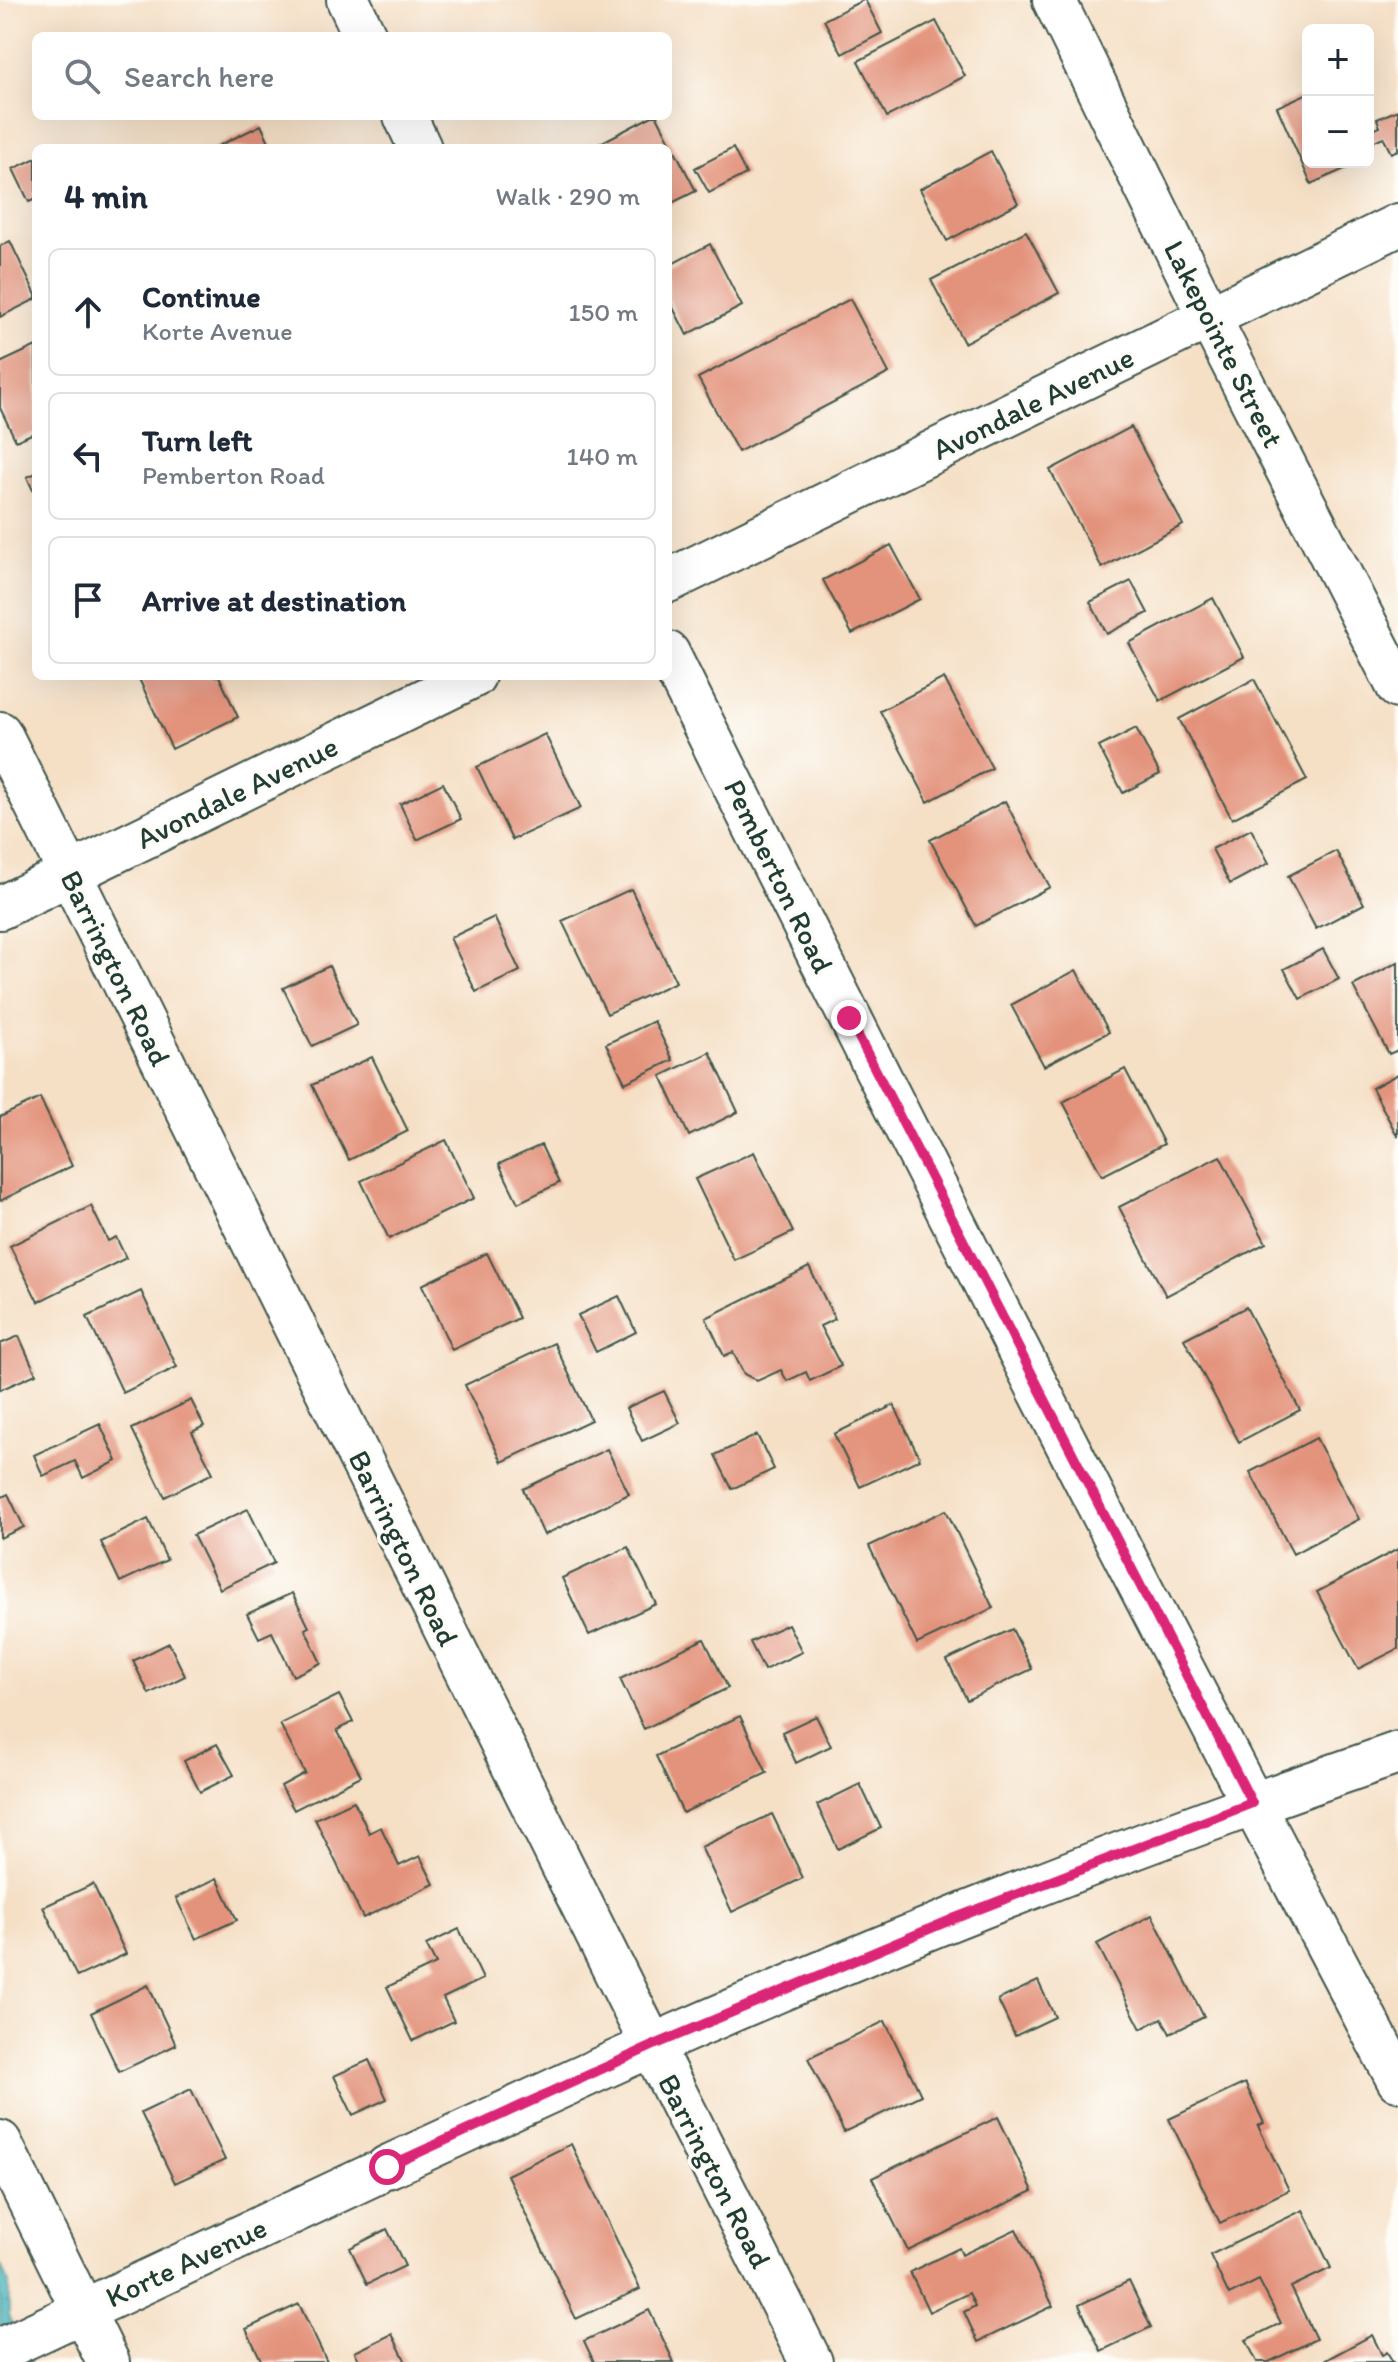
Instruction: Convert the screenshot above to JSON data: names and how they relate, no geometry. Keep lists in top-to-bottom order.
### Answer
{
  "streets": {
    "street": [
      "Lakepointe Street",
      "Avondale Avenue",
      "Pemberton Road",
      "Barrington Road",
      "Korte Avenue"
    ]
  },
  "crossings": [
    ["Lakepointe Street", "Avondale Avenue"],
    ["Avondale Avenue", "Barrington Road"],
    ["Pemberton Road", "Korte Avenue"],
    ["Barrington Road", "Korte Avenue"]
  ],
  "page": {
    "map_buttons": ["+", "−"],
    "search": "Search here",
    "heading": ["4 min", "Walk · 290 m"],
    "list": [
      ["Continue", "Korte Avenue", "150 m"],
      ["Turn left", "Pemberton Road", "140 m"],
      "Arrive at destination"
    ]
  }
}
